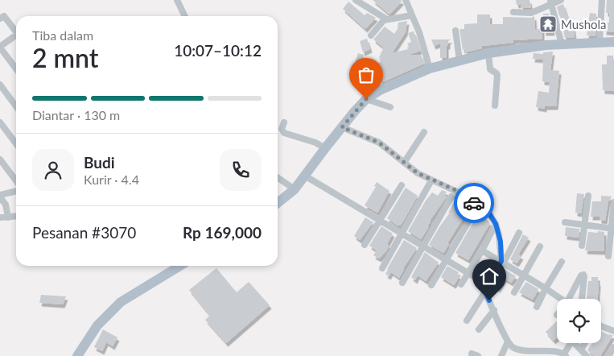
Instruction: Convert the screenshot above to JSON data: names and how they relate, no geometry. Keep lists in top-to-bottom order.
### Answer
{
  "places": {
    "temple": ["Mushola"]
  },
  "page": {
    "heading": ["2 mnt", "Tiba dalam", "10:07–10:12"],
    "panel": [
      "Budi",
      "Kurir · 4.4",
      "Pesanan #3070",
      "Rp 169,000"
    ],
    "bar": "Diantar · 130 m"
  }
}
